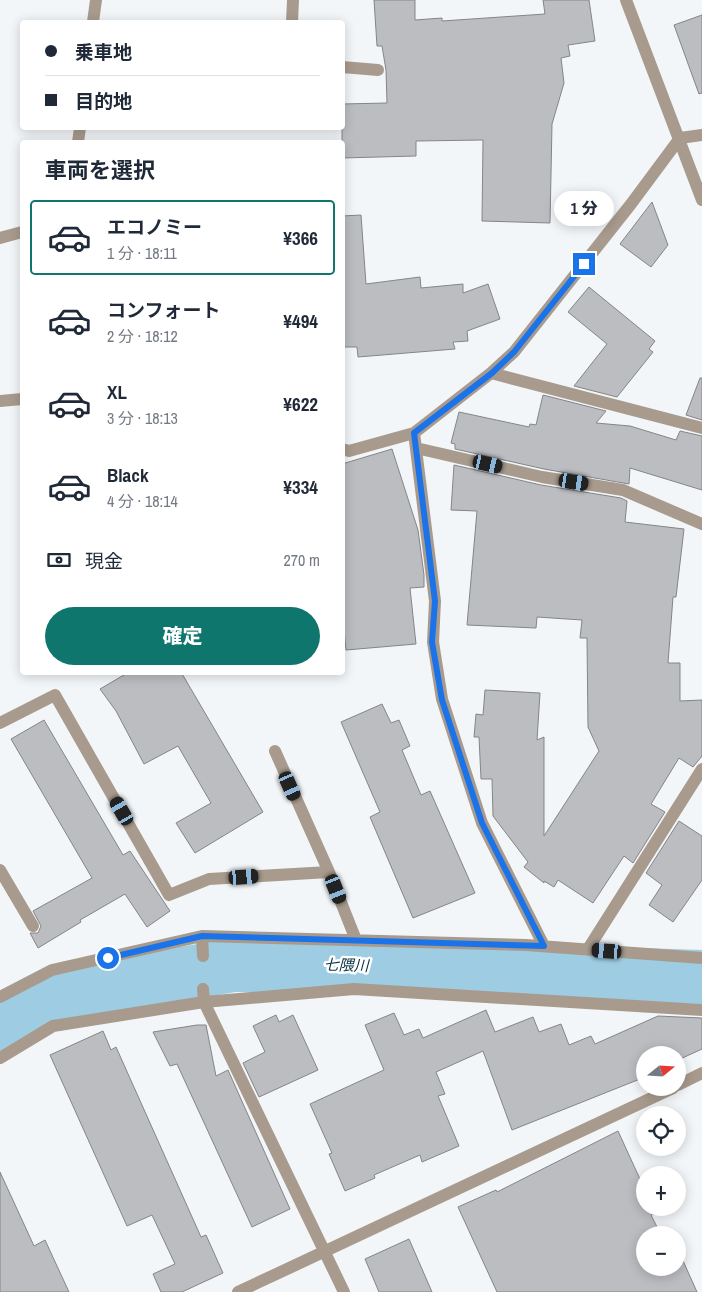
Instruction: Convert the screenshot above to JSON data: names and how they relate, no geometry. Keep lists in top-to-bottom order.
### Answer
{
  "water": ["七隈川"],
  "north": "right",
  "page": {
    "banner": ["乗車地", "目的地"],
    "heading": "車両を選択",
    "bubble": "1 分",
    "list": [
      {
        "name": "エコノミー",
        "note": "1 分 · 18:11",
        "value": "¥366"
      },
      {
        "name": "コンフォート",
        "note": "2 分 · 18:12",
        "value": "¥494"
      },
      {
        "name": "XL",
        "note": "3 分 · 18:13",
        "value": "¥622"
      },
      {
        "name": "Black",
        "note": "4 分 · 18:14",
        "value": "¥334"
      }
    ],
    "pay": ["現金", "270 m"],
    "buttons": "確定",
    "map_buttons": ["+", "−"]
  }
}
